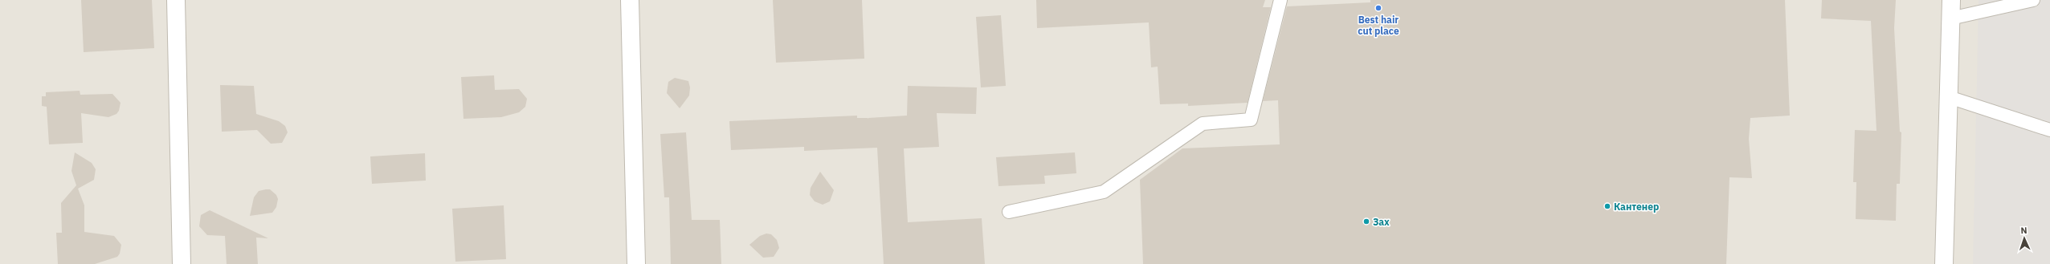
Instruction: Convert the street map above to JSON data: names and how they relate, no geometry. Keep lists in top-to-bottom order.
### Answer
{
  "places": ["Best hair cut place", "Кантенер", "Зах"],
  "north": "top"
}
